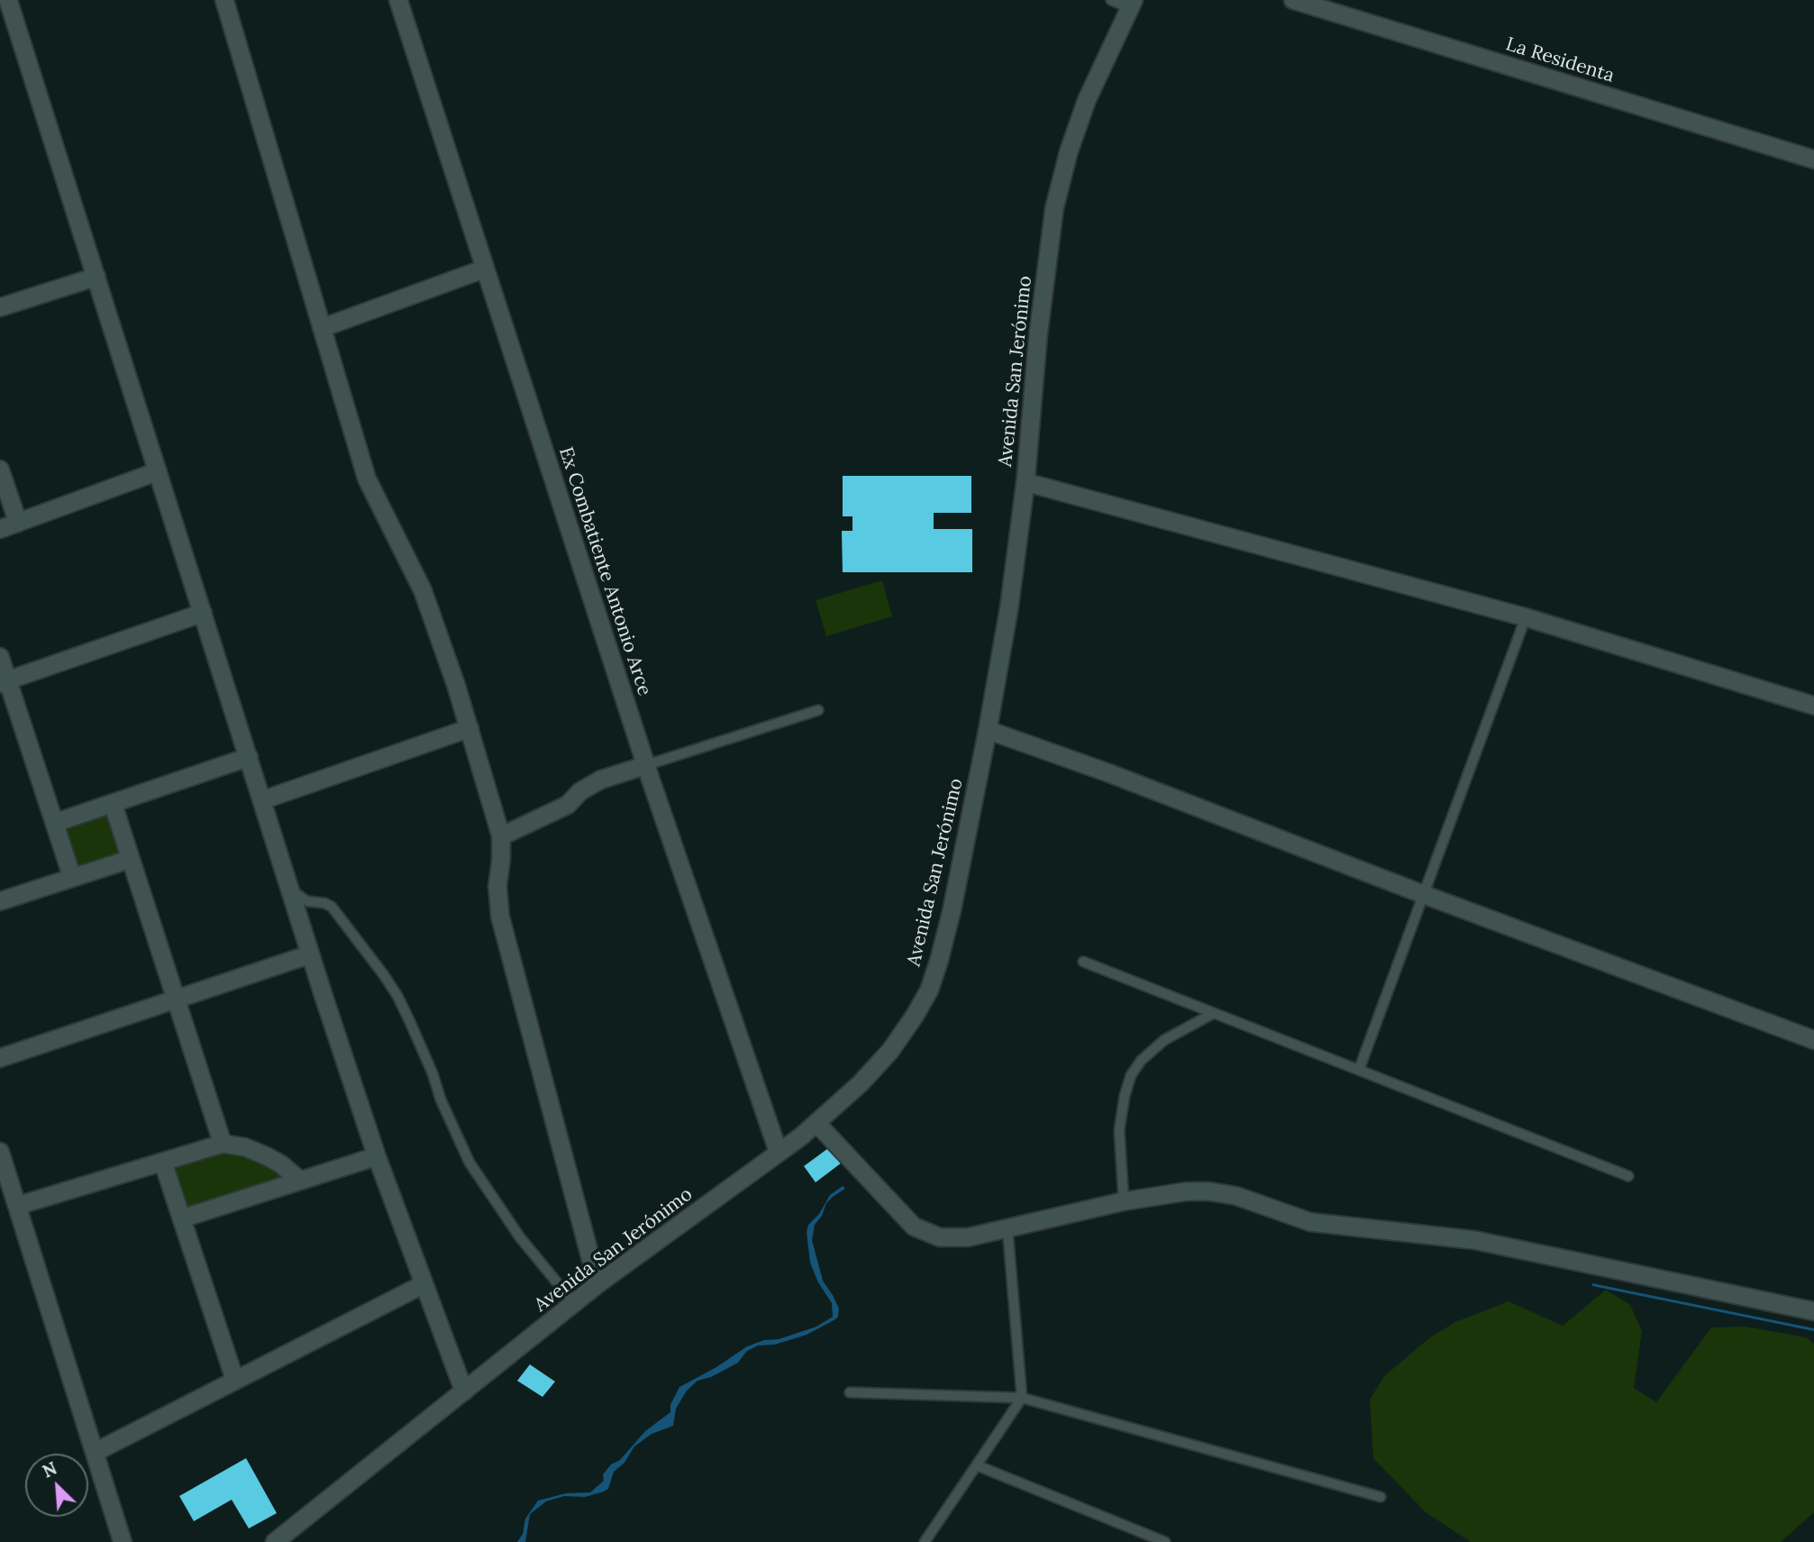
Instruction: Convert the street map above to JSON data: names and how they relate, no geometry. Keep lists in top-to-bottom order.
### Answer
{
  "streets": {
    "street": ["La Residenta", "Avenida San Jerónimo", "Ex Combatiente Antonio Arce"]
  },
  "crossings": [
    ["Avenida San Jerónimo", "Ex Combatiente Antonio Arce"]
  ],
  "north": "top left"
}
